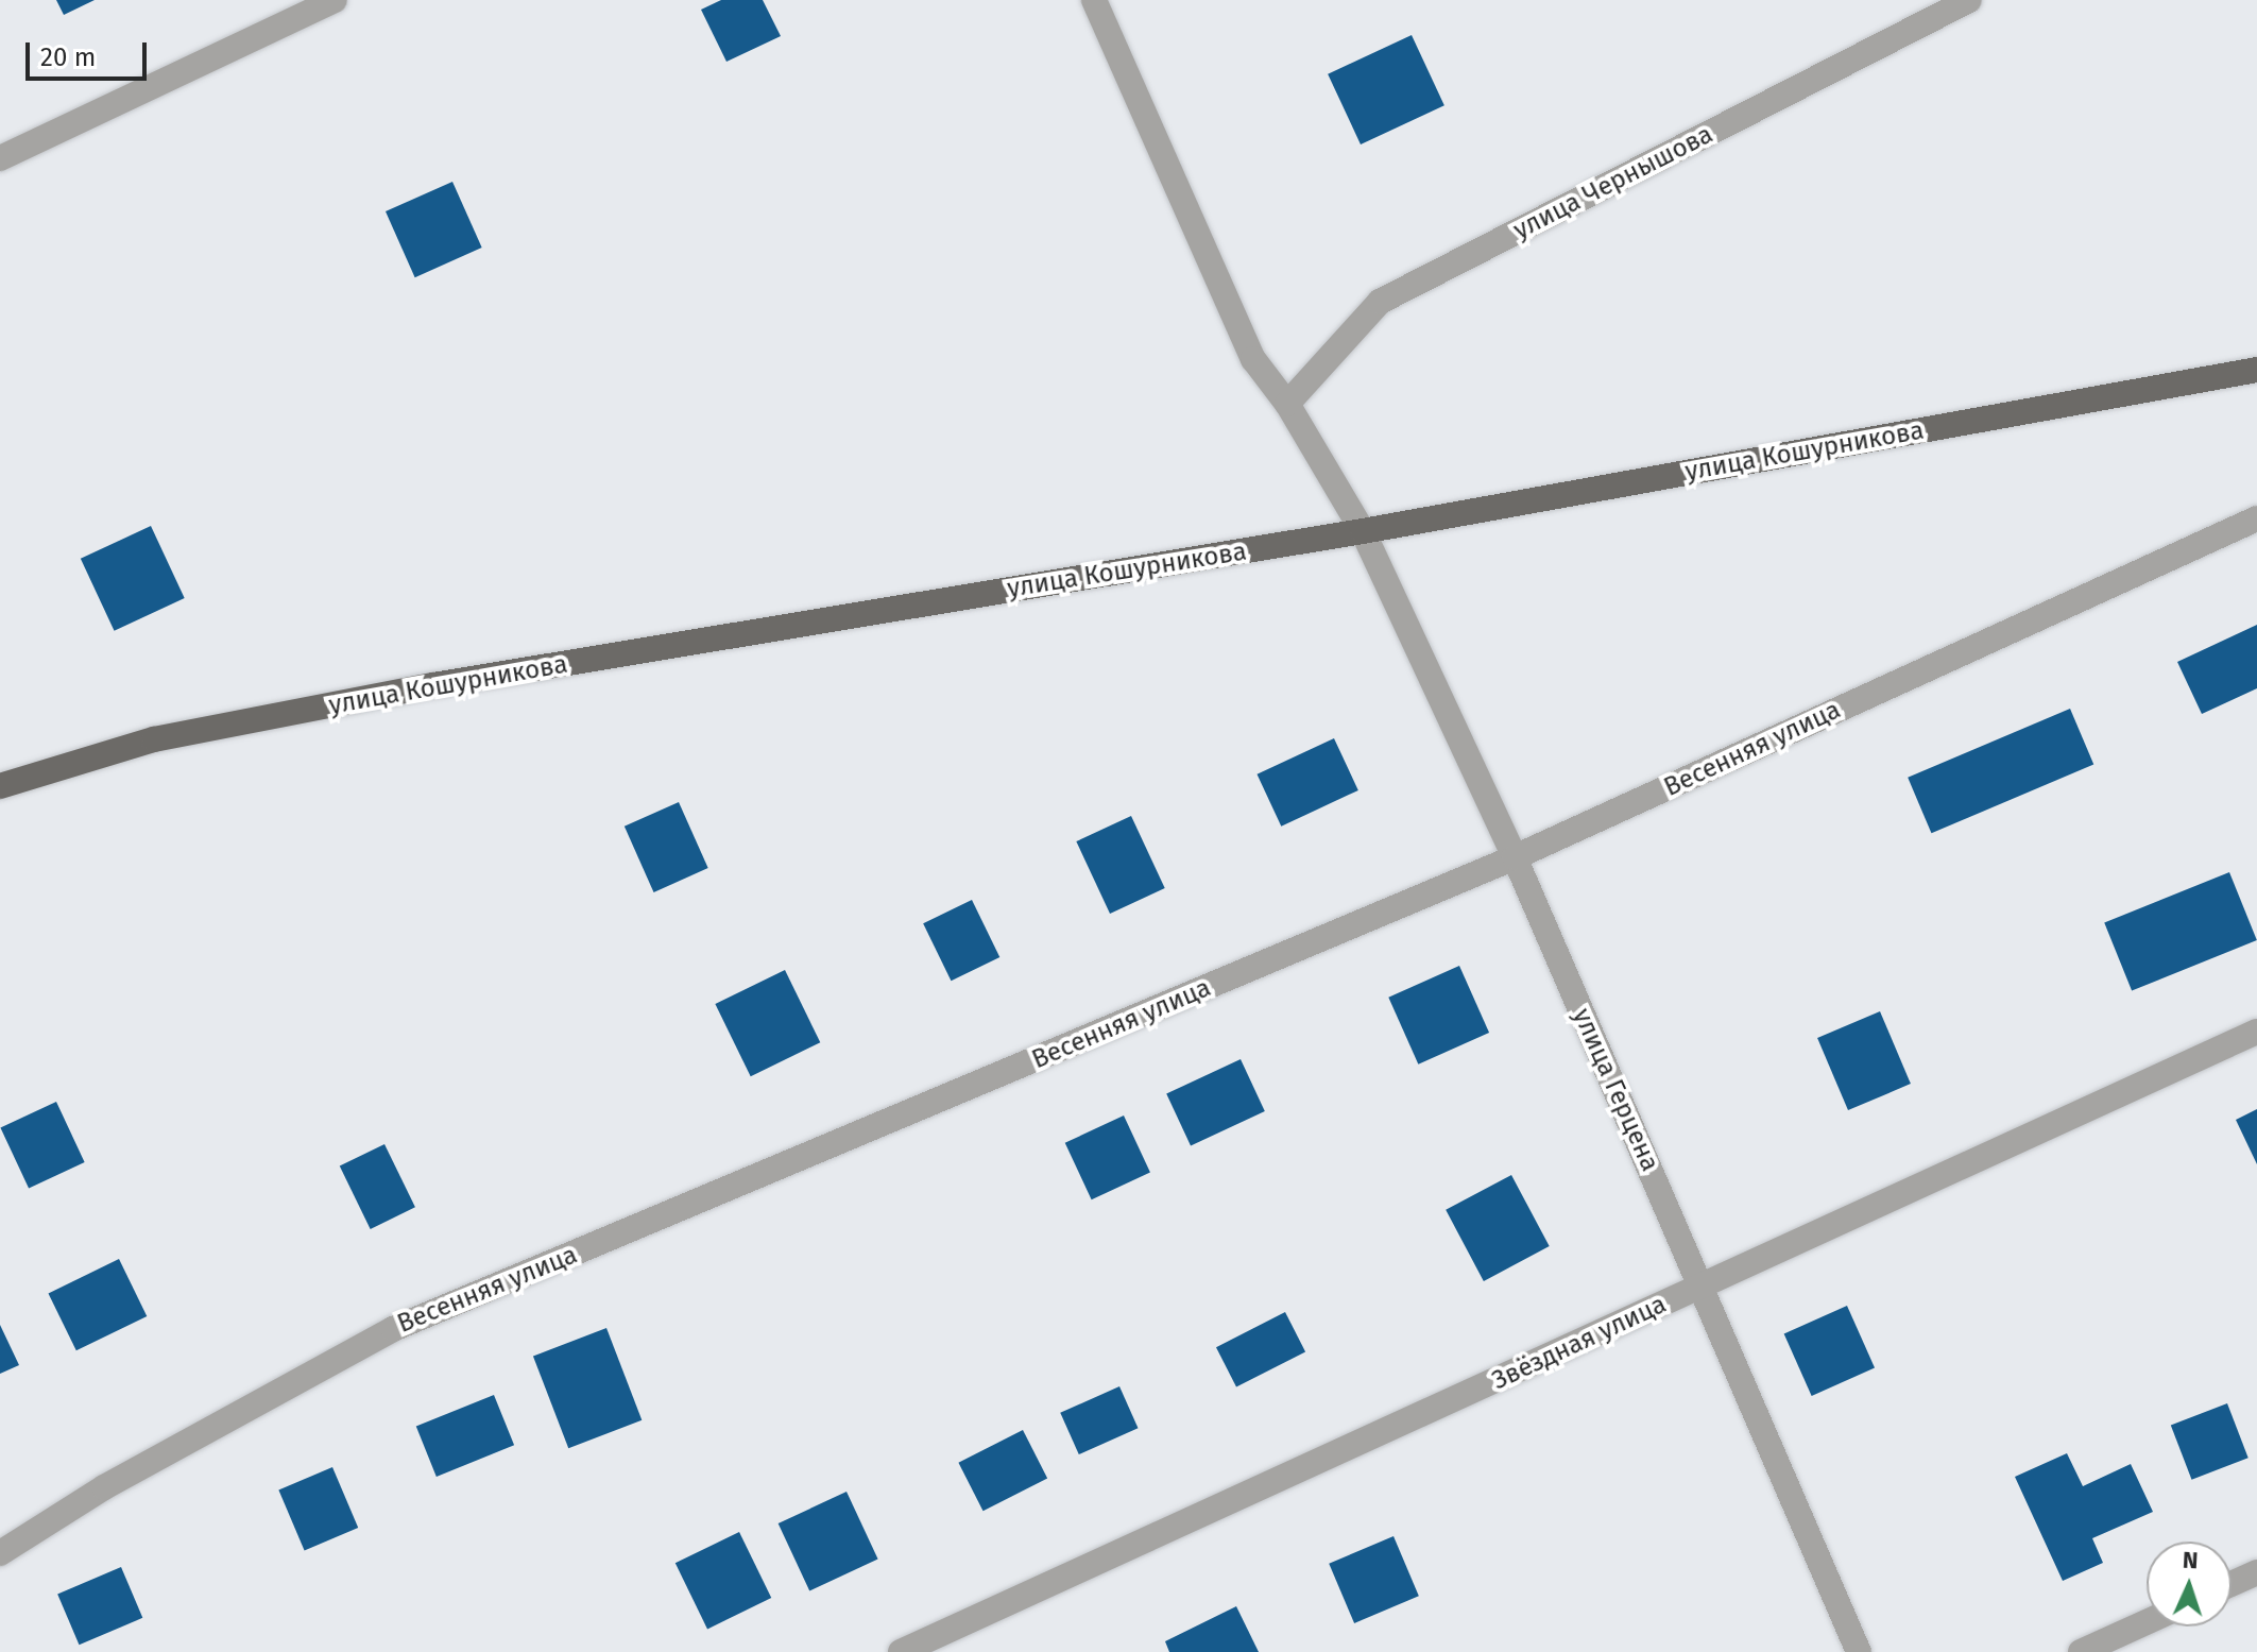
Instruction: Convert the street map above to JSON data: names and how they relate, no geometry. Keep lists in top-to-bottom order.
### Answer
{
  "streets": {
    "main road": ["улица Кошурникова"],
    "street": [
      "улица Чернышова",
      "Весенняя улица",
      "улица Герцена",
      "Звёздная улица"
    ]
  },
  "crossings": [
    ["улица Чернышова", "улица Герцена"],
    ["улица Кошурникова", "улица Герцена"],
    ["Весенняя улица", "улица Герцена"],
    ["улица Герцена", "Звёздная улица"]
  ],
  "scale_bar": "20 m",
  "north": "top"
}
